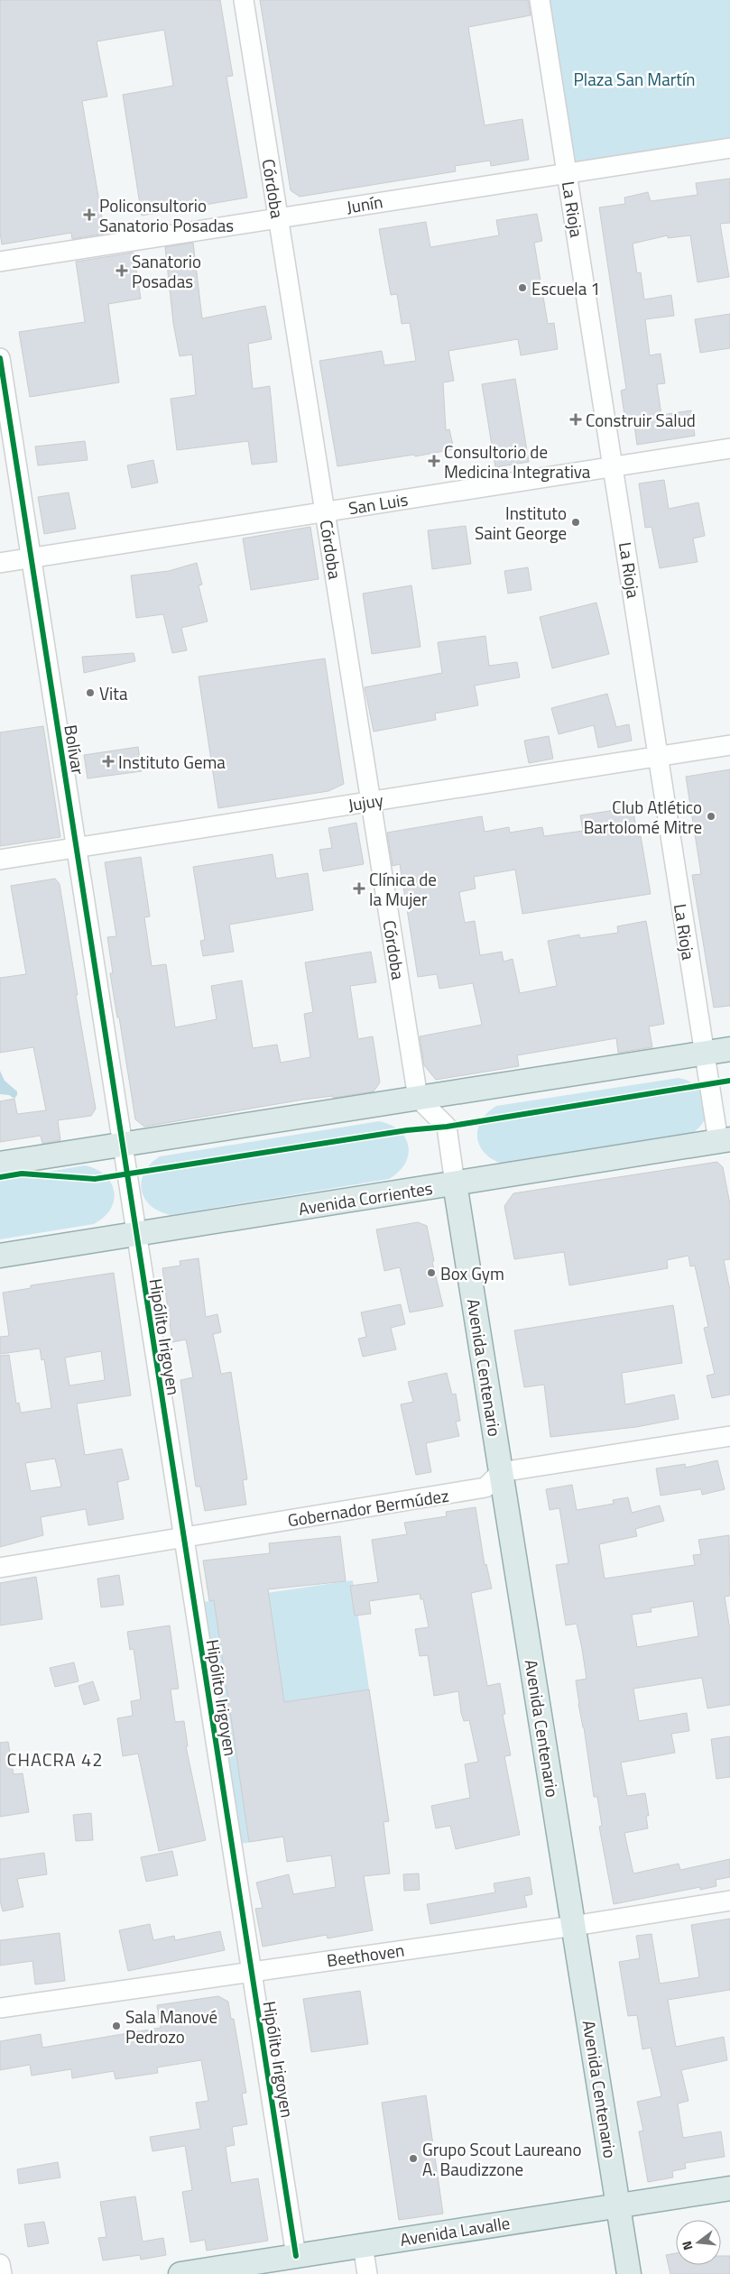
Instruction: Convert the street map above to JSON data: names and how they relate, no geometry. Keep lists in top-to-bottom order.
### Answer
{
  "streets": {
    "main road": ["Avenida Corrientes", "Avenida Centenario", "Avenida Lavalle"],
    "street": [
      "Córdoba",
      "Junín",
      "La Rioja",
      "San Luis",
      "Bolívar",
      "Jujuy",
      "Hipólito Irigoyen",
      "Gobernador Bermúdez",
      "Beethoven"
    ]
  },
  "crossings": [
    ["Córdoba", "Junín"],
    ["Córdoba", "San Luis"],
    ["Córdoba", "Jujuy"],
    ["Junín", "La Rioja"],
    ["La Rioja", "San Luis"],
    ["La Rioja", "Jujuy"],
    ["La Rioja", "Avenida Corrientes"],
    ["San Luis", "Bolívar"],
    ["Bolívar", "Jujuy"],
    ["Bolívar", "Hipólito Irigoyen"],
    ["Avenida Corrientes", "Hipólito Irigoyen"],
    ["Avenida Corrientes", "Avenida Centenario"],
    ["Hipólito Irigoyen", "Gobernador Bermúdez"],
    ["Hipólito Irigoyen", "Beethoven"],
    ["Hipólito Irigoyen", "Avenida Lavalle"],
    ["Avenida Centenario", "Gobernador Bermúdez"],
    ["Avenida Centenario", "Beethoven"],
    ["Avenida Centenario", "Avenida Lavalle"]
  ],
  "districts": ["CHACRA 42"],
  "parks": ["Plaza San Martín"],
  "places": {
    "health": [
      "Policonsultorio Sanatorio Posadas",
      "Sanatorio Posadas",
      "Construir Salud",
      "Consultorio de Medicina Integrativa",
      "Instituto Gema",
      "Clínica de la Mujer"
    ],
    "other": [
      "Escuela 1",
      "Instituto Saint George",
      "Vita",
      "Club Atlético Bartolomé Mitre",
      "Box Gym",
      "Sala Manové Pedrozo",
      "Grupo Scout Laureano A. Baudizzone"
    ]
  },
  "north": "left"
}
